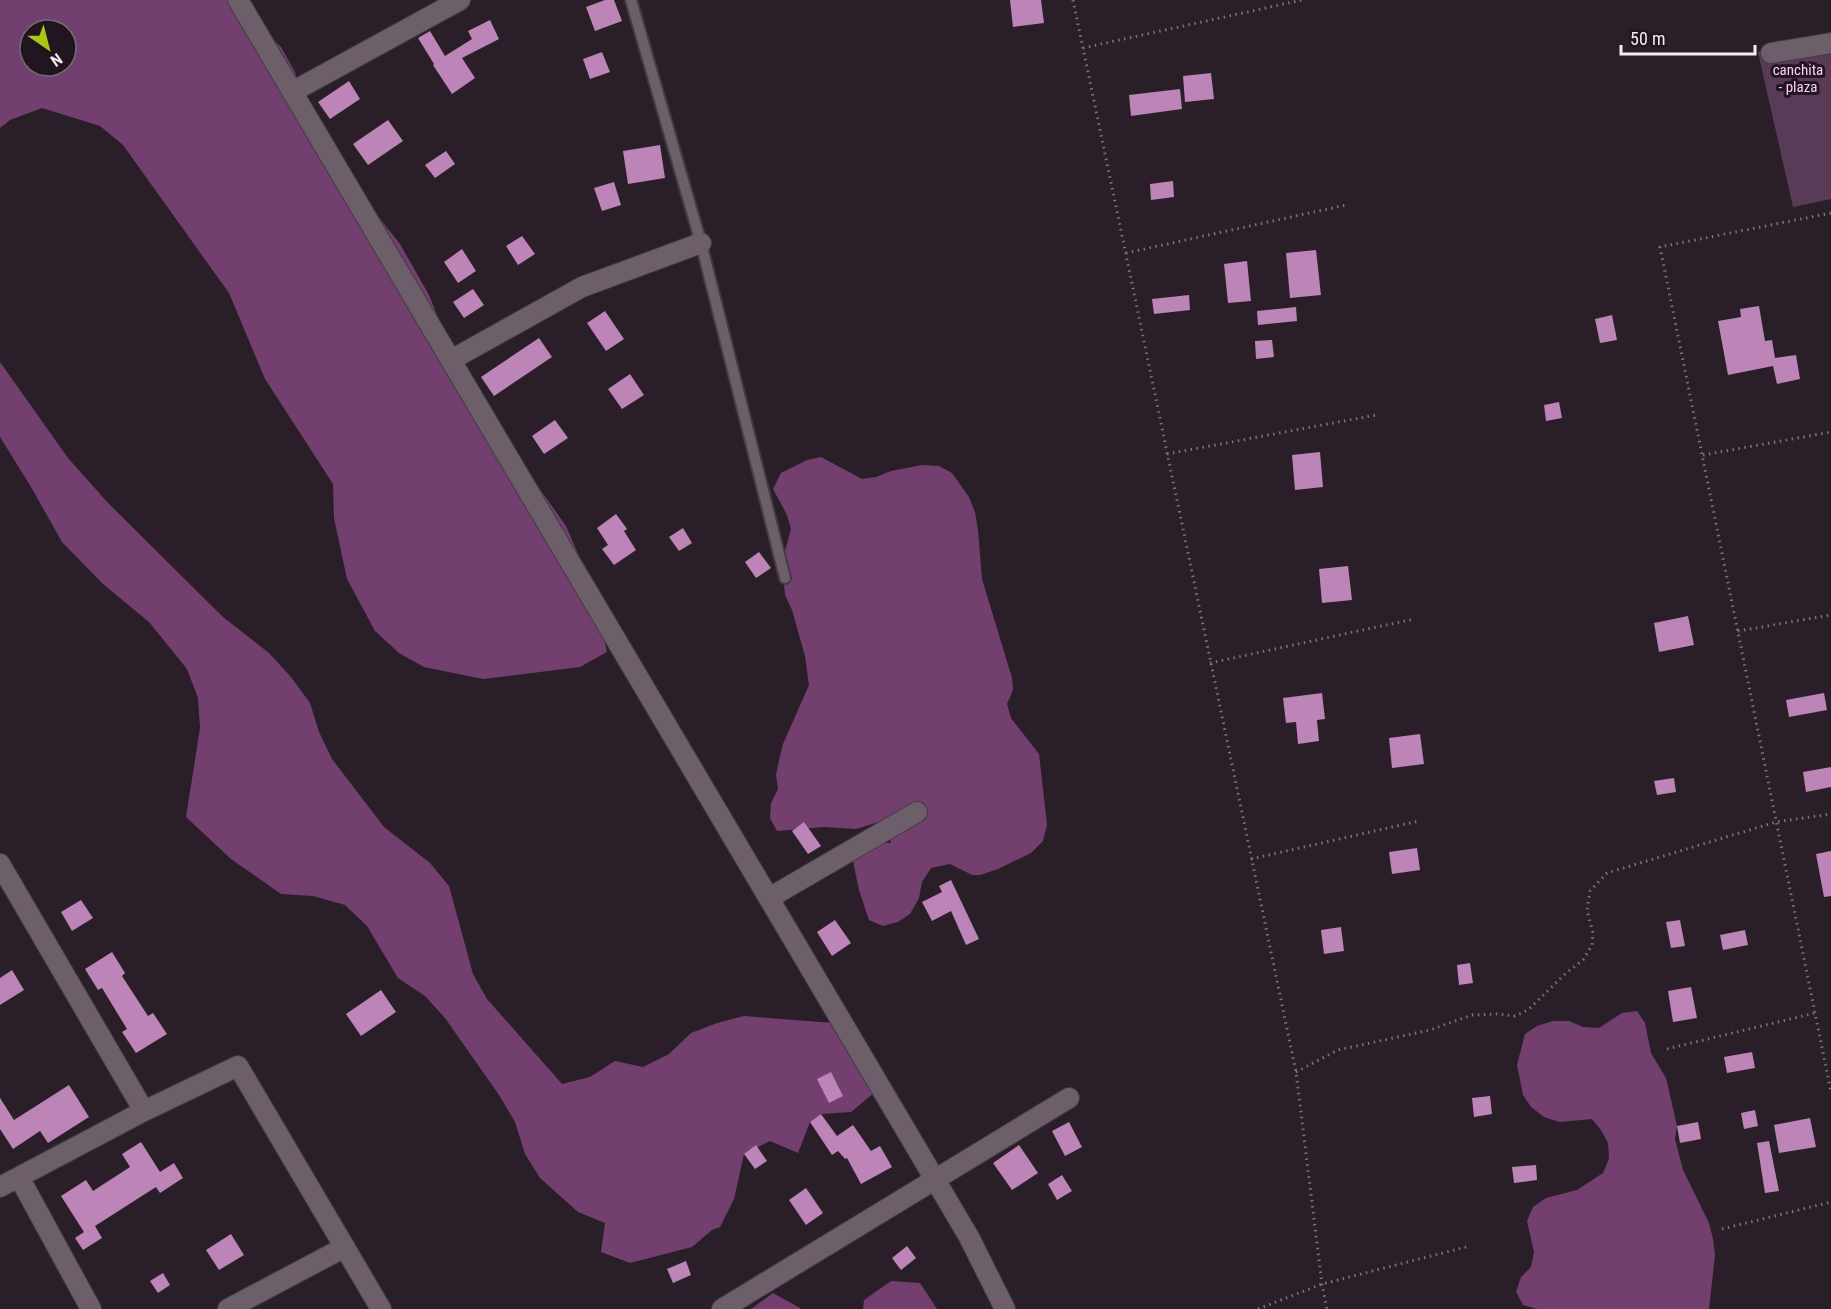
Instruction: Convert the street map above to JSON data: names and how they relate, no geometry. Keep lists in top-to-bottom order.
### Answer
{
  "parks": ["canchita - plaza"],
  "scale_bar": "50 m",
  "north": "bottom right"
}
